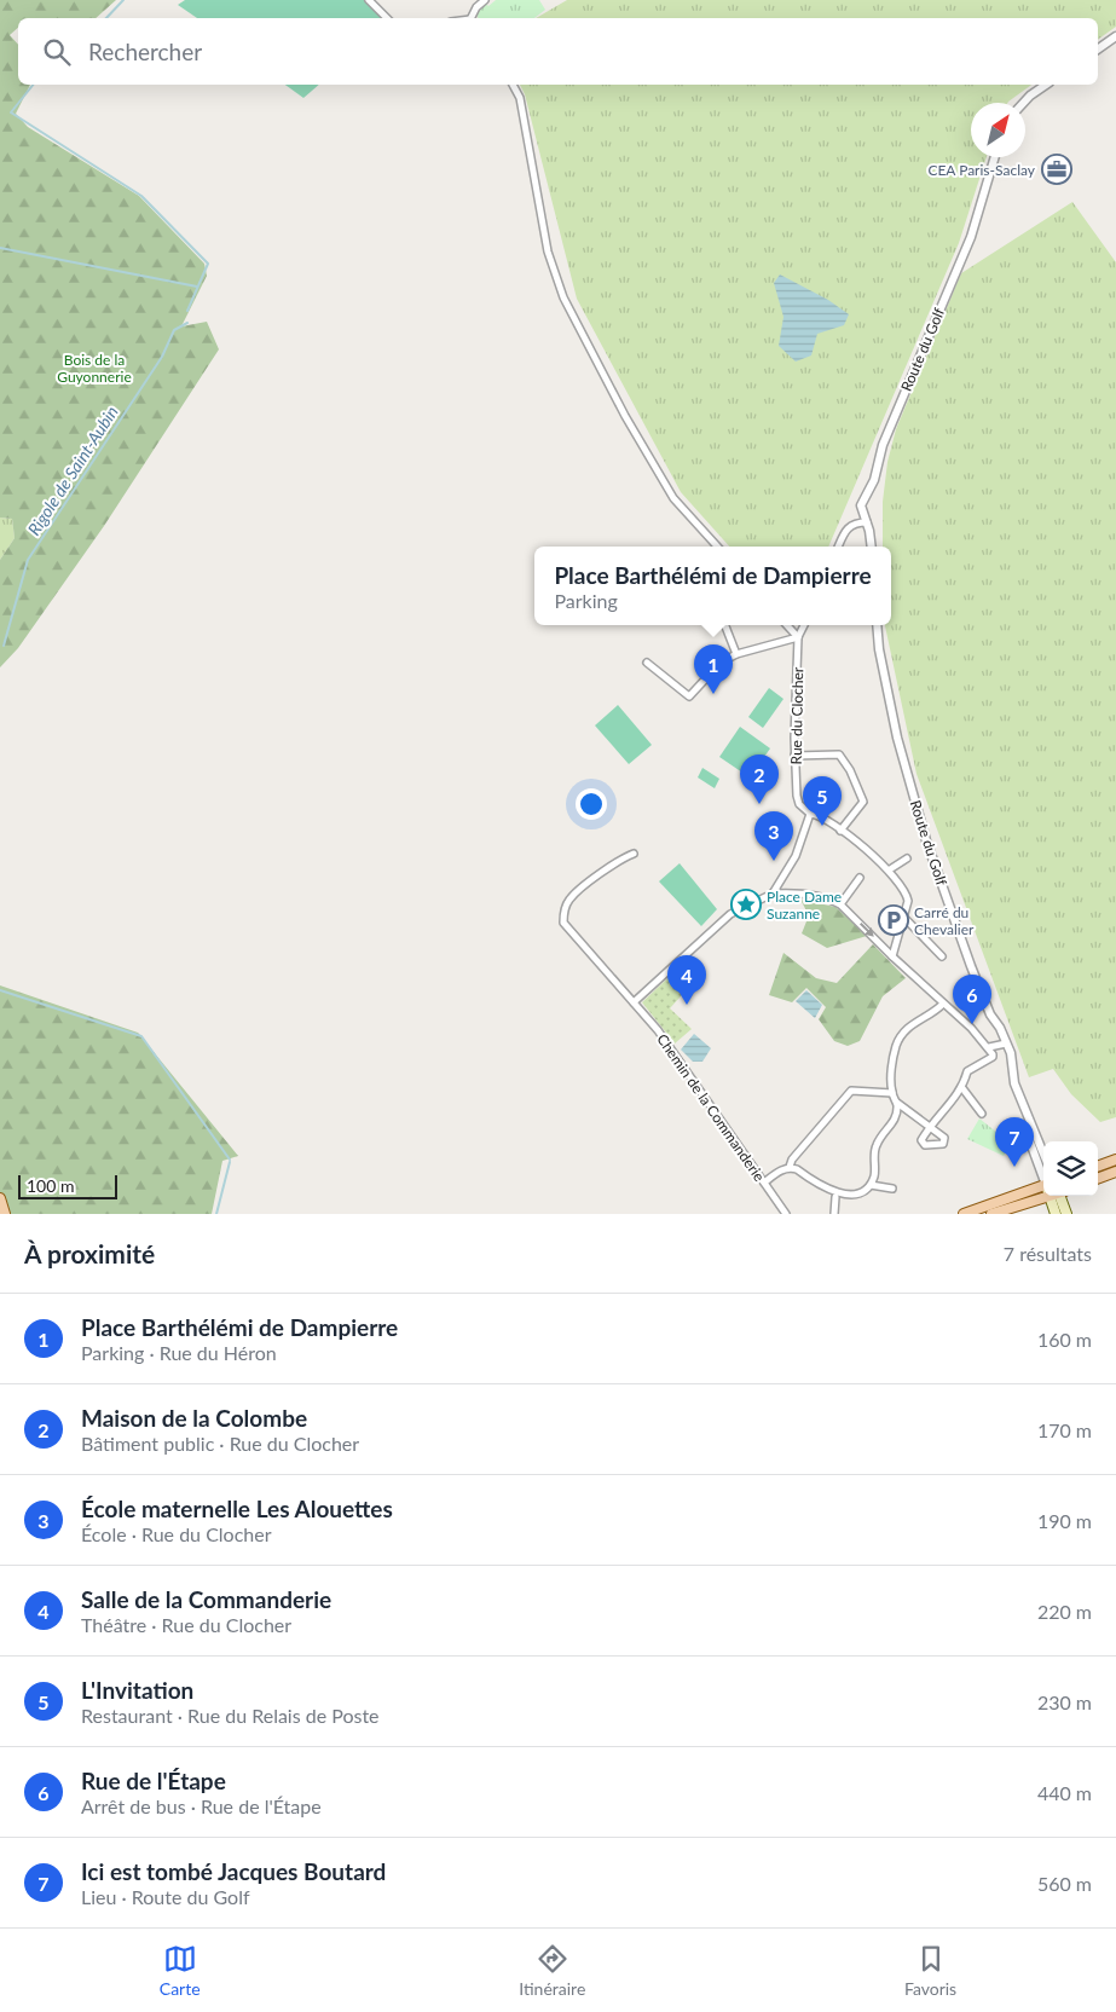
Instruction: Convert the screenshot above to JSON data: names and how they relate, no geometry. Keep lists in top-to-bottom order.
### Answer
{
  "streets": {
    "street": ["Route du Golf", "Rue du Clocher", "Chemin de la Commanderie"]
  },
  "water": ["Rigole de Saint-Aubin"],
  "parks": ["Bois de la Guyonnerie"],
  "places": {
    "office": ["CEA Paris-Saclay"],
    "place": ["Place Dame Suzanne"],
    "parking": ["Carré du Chevalier"]
  },
  "scale_bar": "100 m",
  "north": "top right",
  "page": {
    "search": "Rechercher",
    "popup": ["Place Barthélémi de Dampierre", "Parking"],
    "pins": [
      "1",
      "2",
      "5",
      "3",
      "4",
      "6",
      "7"
    ],
    "scale": "100 m",
    "heading": ["À proximité", "7 résultats"],
    "list": [
      {
        "mark": "1",
        "name": "Place Barthélémi de Dampierre",
        "note": "Parking · Rue du Héron",
        "value": "160 m"
      },
      {
        "mark": "2",
        "name": "Maison de la Colombe",
        "note": "Bâtiment public · Rue du Clocher",
        "value": "170 m"
      },
      {
        "mark": "3",
        "name": "École maternelle Les Alouettes",
        "note": "École · Rue du Clocher",
        "value": "190 m"
      },
      {
        "mark": "4",
        "name": "Salle de la Commanderie",
        "note": "Théâtre · Rue du Clocher",
        "value": "220 m"
      },
      {
        "mark": "5",
        "name": "L'Invitation",
        "note": "Restaurant · Rue du Relais de Poste",
        "value": "230 m"
      },
      {
        "mark": "6",
        "name": "Rue de l'Étape",
        "note": "Arrêt de bus · Rue de l'Étape",
        "value": "440 m"
      },
      {
        "mark": "7",
        "name": "Ici est tombé Jacques Boutard",
        "note": "Lieu · Route du Golf",
        "value": "560 m"
      }
    ],
    "nav": ["Carte", "Itinéraire", "Favoris"]
  }
}
